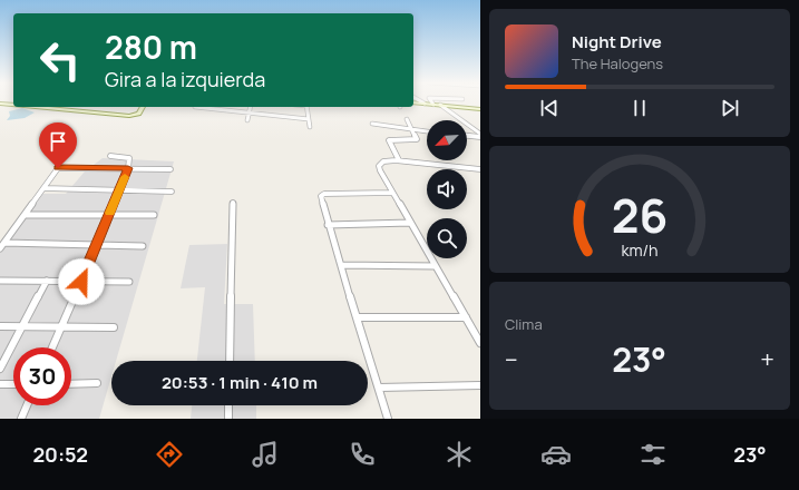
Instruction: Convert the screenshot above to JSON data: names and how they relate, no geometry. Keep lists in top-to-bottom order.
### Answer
{
  "north": "bottom left",
  "page": {
    "turn": ["280 m", "Gira a la izquierda"],
    "song": ["Night Drive", "The Halogens"],
    "tile": "Clima",
    "heat": ["−", "23°", "+"],
    "limit": "30",
    "trip": "20:53 · 1 min · 410 m",
    "tabs": ["20:52", "23°"],
    "gauge": ["26", "km/h"]
  }
}
